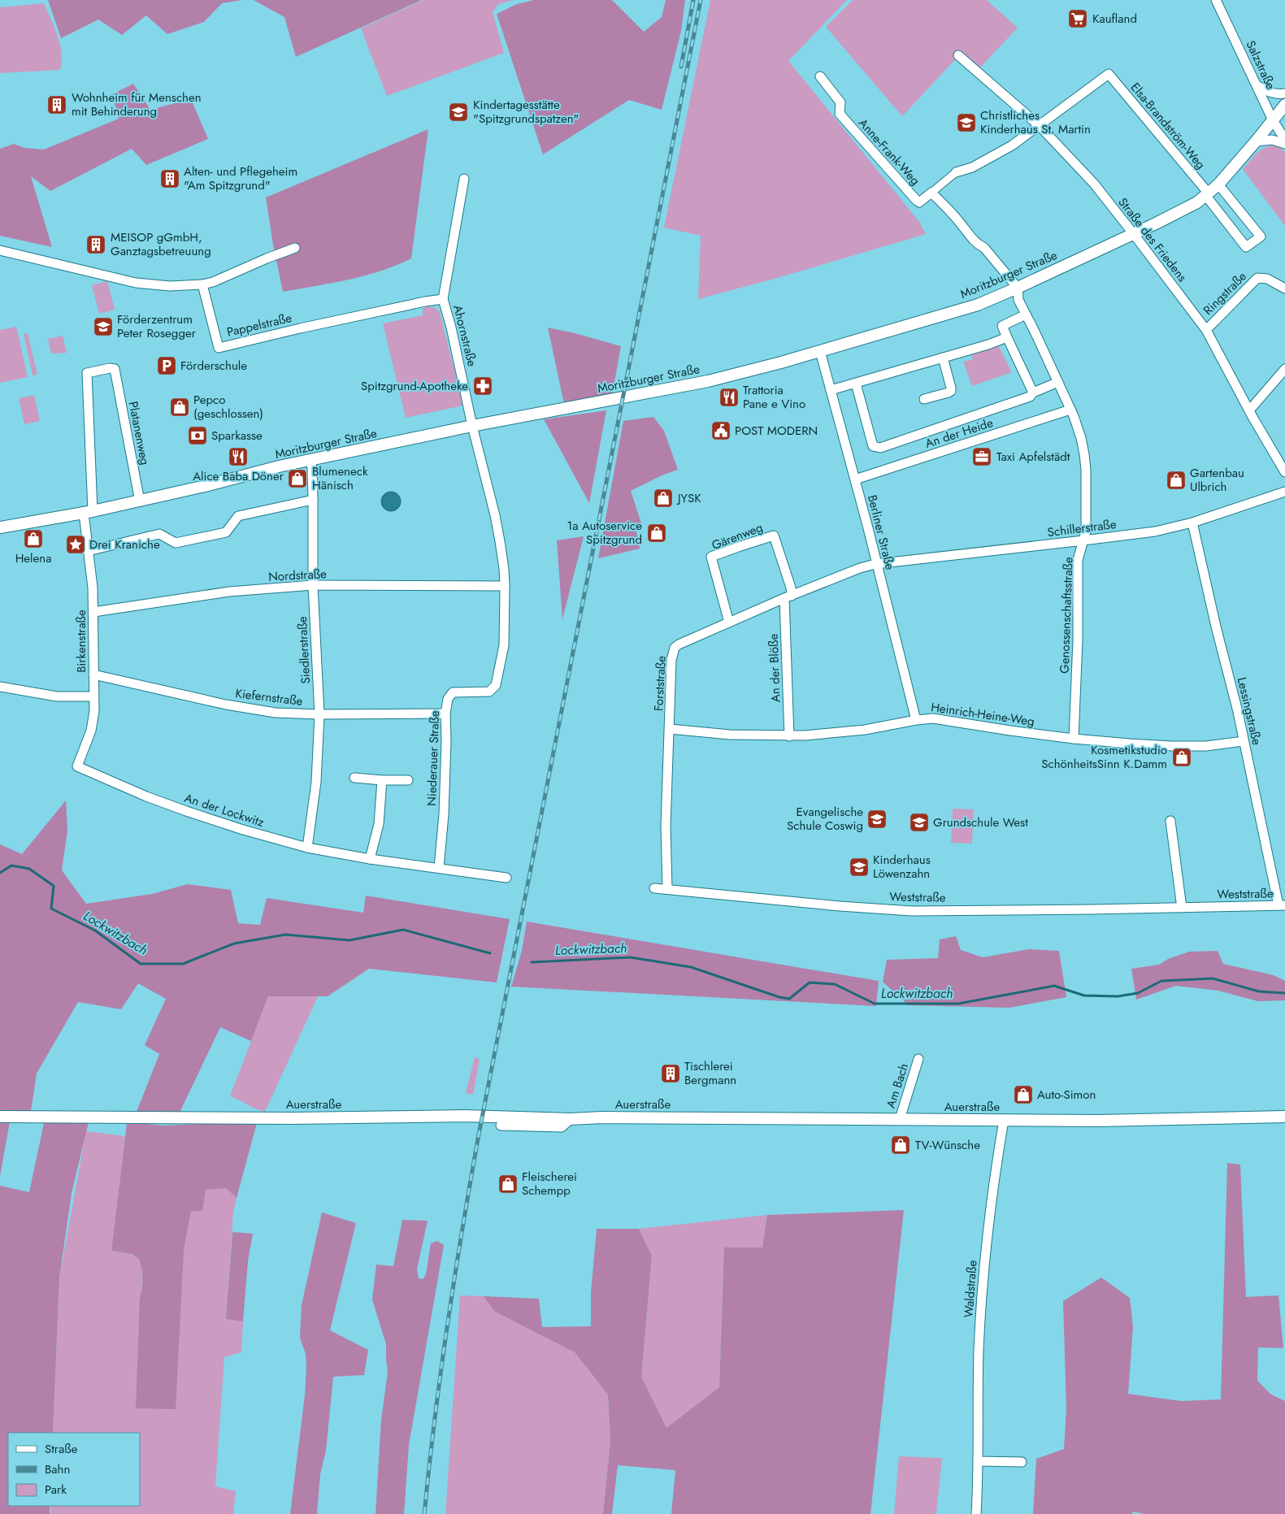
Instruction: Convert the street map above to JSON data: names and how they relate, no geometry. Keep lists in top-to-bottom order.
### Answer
{
  "streets": {
    "street": [
      "Salzstraße",
      "Elsa-Brandström-Weg",
      "Anne-Frank-Weg",
      "Straße des Friedens",
      "Moritzburger Straße",
      "Ringstraße",
      "Pappelstraße",
      "Ahornstraße",
      "Platanenweg",
      "An der Heide",
      "Schillerstraße",
      "Berliner Straße",
      "Gärenweg",
      "Nordstraße",
      "Genossenschaftsstraße",
      "Birkenstraße",
      "Siedlerstraße",
      "An der Blöße",
      "Forststraße",
      "Kiefernstraße",
      "Lessingstraße",
      "Heinrich-Heine-Weg",
      "Niederauer Straße",
      "An der Lockwitz",
      "Weststraße",
      "Am Bach",
      "Auerstraße",
      "Waldstraße"
    ]
  },
  "crossings": [
    ["Salzstraße", "Moritzburger Straße"],
    ["Elsa-Brandström-Weg", "Straße des Friedens"],
    ["Elsa-Brandström-Weg", "Moritzburger Straße"],
    ["Anne-Frank-Weg", "Moritzburger Straße"],
    ["Anne-Frank-Weg", "Genossenschaftsstraße"],
    ["Straße des Friedens", "Moritzburger Straße"],
    ["Straße des Friedens", "Ringstraße"],
    ["Moritzburger Straße", "Ahornstraße"],
    ["Moritzburger Straße", "Platanenweg"],
    ["Moritzburger Straße", "Berliner Straße"],
    ["Moritzburger Straße", "Genossenschaftsstraße"],
    ["Moritzburger Straße", "Birkenstraße"],
    ["Moritzburger Straße", "Siedlerstraße"],
    ["Moritzburger Straße", "Niederauer Straße"],
    ["Pappelstraße", "Ahornstraße"],
    ["Ahornstraße", "Niederauer Straße"],
    ["Platanenweg", "Birkenstraße"],
    ["An der Heide", "Berliner Straße"],
    ["An der Heide", "Genossenschaftsstraße"],
    ["Schillerstraße", "Berliner Straße"],
    ["Schillerstraße", "Genossenschaftsstraße"],
    ["Schillerstraße", "Forststraße"],
    ["Schillerstraße", "Lessingstraße"],
    ["Berliner Straße", "Forststraße"],
    ["Berliner Straße", "Heinrich-Heine-Weg"],
    ["Gärenweg", "An der Blöße"],
    ["Gärenweg", "Forststraße"],
    ["Nordstraße", "Birkenstraße"],
    ["Nordstraße", "Siedlerstraße"],
    ["Nordstraße", "Niederauer Straße"],
    ["Genossenschaftsstraße", "Heinrich-Heine-Weg"],
    ["Birkenstraße", "Kiefernstraße"],
    ["Birkenstraße", "An der Lockwitz"],
    ["Siedlerstraße", "Kiefernstraße"],
    ["Siedlerstraße", "An der Lockwitz"],
    ["An der Blöße", "Forststraße"],
    ["An der Blöße", "Heinrich-Heine-Weg"],
    ["Forststraße", "Heinrich-Heine-Weg"],
    ["Forststraße", "Weststraße"],
    ["Kiefernstraße", "Niederauer Straße"],
    ["Lessingstraße", "Heinrich-Heine-Weg"],
    ["Lessingstraße", "Weststraße"],
    ["Niederauer Straße", "An der Lockwitz"],
    ["Am Bach", "Auerstraße"],
    ["Auerstraße", "Waldstraße"]
  ],
  "water": ["Lockwitzbach"],
  "places": {
    "supermarket": ["Kaufland"],
    "building": [
      "Wohnheim für Menschen mit Behinderung",
      "Alten- und Pflegeheim \"Am Spitzgrund\"",
      "MEISOP gGmbH, Ganztagsbetreuung",
      "Tischlerei Bergmann"
    ],
    "school or university": [
      "Kindertagesstätte \"Spitzgrundspatzen\"",
      "Christliches Kinderhaus St. Martin",
      "Förderzentrum Peter Rosegger",
      "Evangelische Schule Coswig",
      "Grundschule West",
      "Kinderhaus Löwenzahn"
    ],
    "parking": ["Förderschule"],
    "pharmacy": ["Spitzgrund-Apotheke"],
    "restaurant": ["Trattoria Pane e Vino", "Alice Baba Döner"],
    "shop": [
      "Pepco (geschlossen)",
      "Blumeneck Hänisch",
      "Gartenbau Ulbrich",
      "JYSK",
      "1a Autoservice Spitzgrund",
      "Helena",
      "Kosmetikstudio SchönheitsSinn K.Damm",
      "Auto-Simon",
      "TV-Wünsche",
      "Fleischerei Schempp"
    ],
    "public building": ["POST MODERN"],
    "bank": ["Sparkasse"],
    "office": ["Taxi Apfelstädt"],
    "place": ["Drei Kraniche"]
  },
  "legend": ["Straße", "Bahn", "Park"]
}
